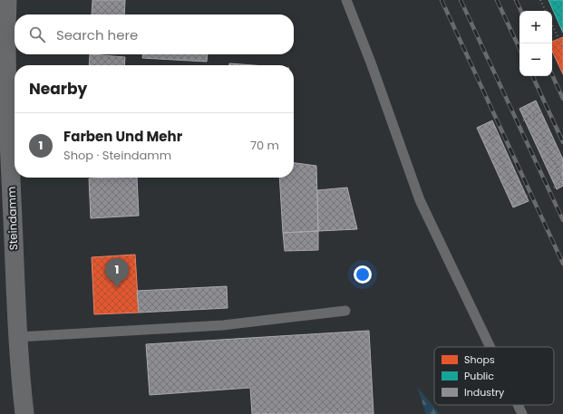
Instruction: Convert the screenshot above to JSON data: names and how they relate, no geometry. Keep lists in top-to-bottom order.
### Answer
{
  "streets": {
    "street": ["Steindamm"]
  },
  "legend": ["Shops", "Public", "Industry"],
  "page": {
    "map_buttons": ["+", "−"],
    "search": "Search here",
    "heading": "Nearby",
    "list": [
      {
        "mark": "1",
        "name": "Farben Und Mehr",
        "note": "Shop · Steindamm",
        "value": "70 m"
      }
    ],
    "pins": "1"
  }
}
